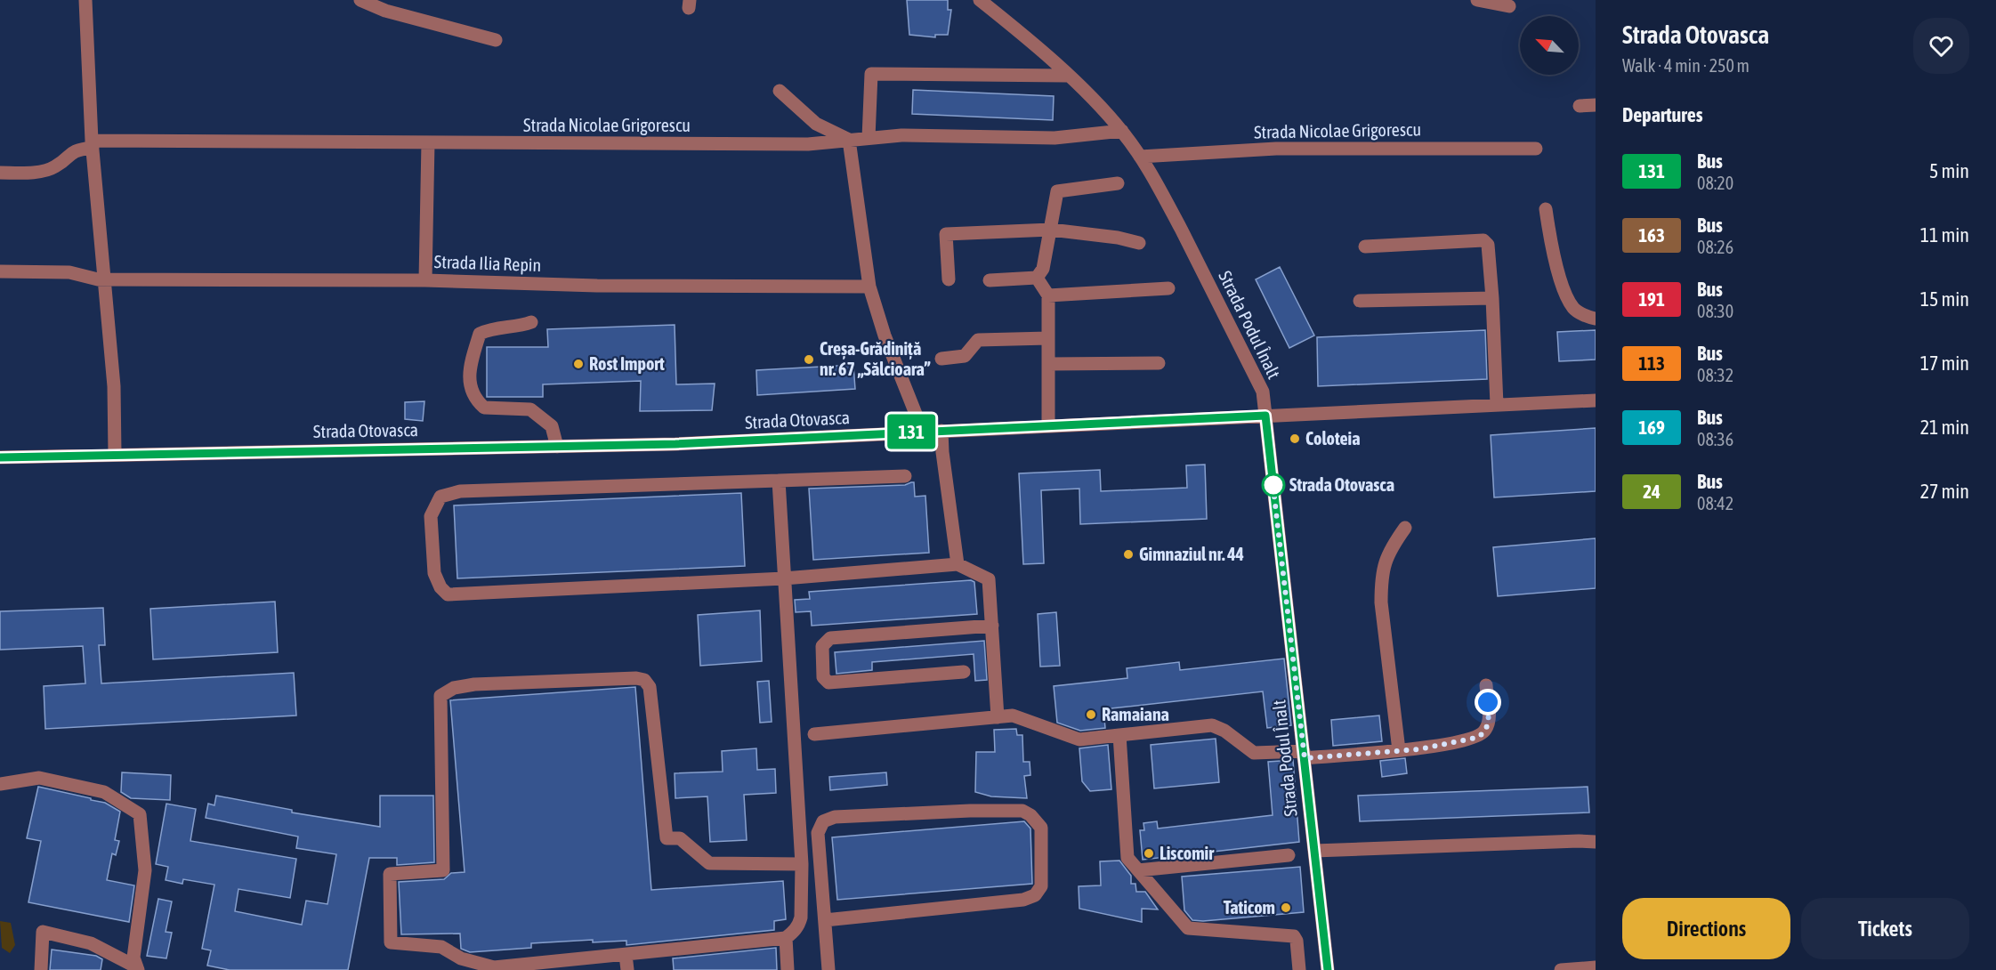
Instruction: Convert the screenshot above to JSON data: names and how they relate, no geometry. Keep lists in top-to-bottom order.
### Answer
{
  "streets": {
    "street": [
      "Strada Nicolae Grigorescu",
      "Strada Ilia Repin",
      "Strada Podul Înalt",
      "Strada Otovasca"
    ]
  },
  "crossings": [
    ["Strada Nicolae Grigorescu", "Strada Podul Înalt"],
    ["Strada Podul Înalt", "Strada Otovasca"]
  ],
  "places": [
    "Creșa-Grădiniță nr. 67 „Sălcioara”",
    "Rost Import",
    "Coloteia",
    "Strada Otovasca",
    "Gimnaziul nr. 44",
    "Ramaiana",
    "Liscomir",
    "Taticom"
  ],
  "lines": ["bus line 131"],
  "north": "top left",
  "page": {
    "on_map": "131",
    "heading": [
      ["Strada Otovasca", "Walk · 4 min · 250 m"],
      "Departures"
    ],
    "list": [
      {
        "mark": "131",
        "name": "Bus",
        "note": "08:20",
        "value": "5 min"
      },
      {
        "mark": "163",
        "name": "Bus",
        "note": "08:26",
        "value": "11 min"
      },
      {
        "mark": "191",
        "name": "Bus",
        "note": "08:30",
        "value": "15 min"
      },
      {
        "mark": "113",
        "name": "Bus",
        "note": "08:32",
        "value": "17 min"
      },
      {
        "mark": "169",
        "name": "Bus",
        "note": "08:36",
        "value": "21 min"
      },
      {
        "mark": "24",
        "name": "Bus",
        "note": "08:42",
        "value": "27 min"
      }
    ],
    "buttons": ["Directions", "Tickets"]
  }
}
